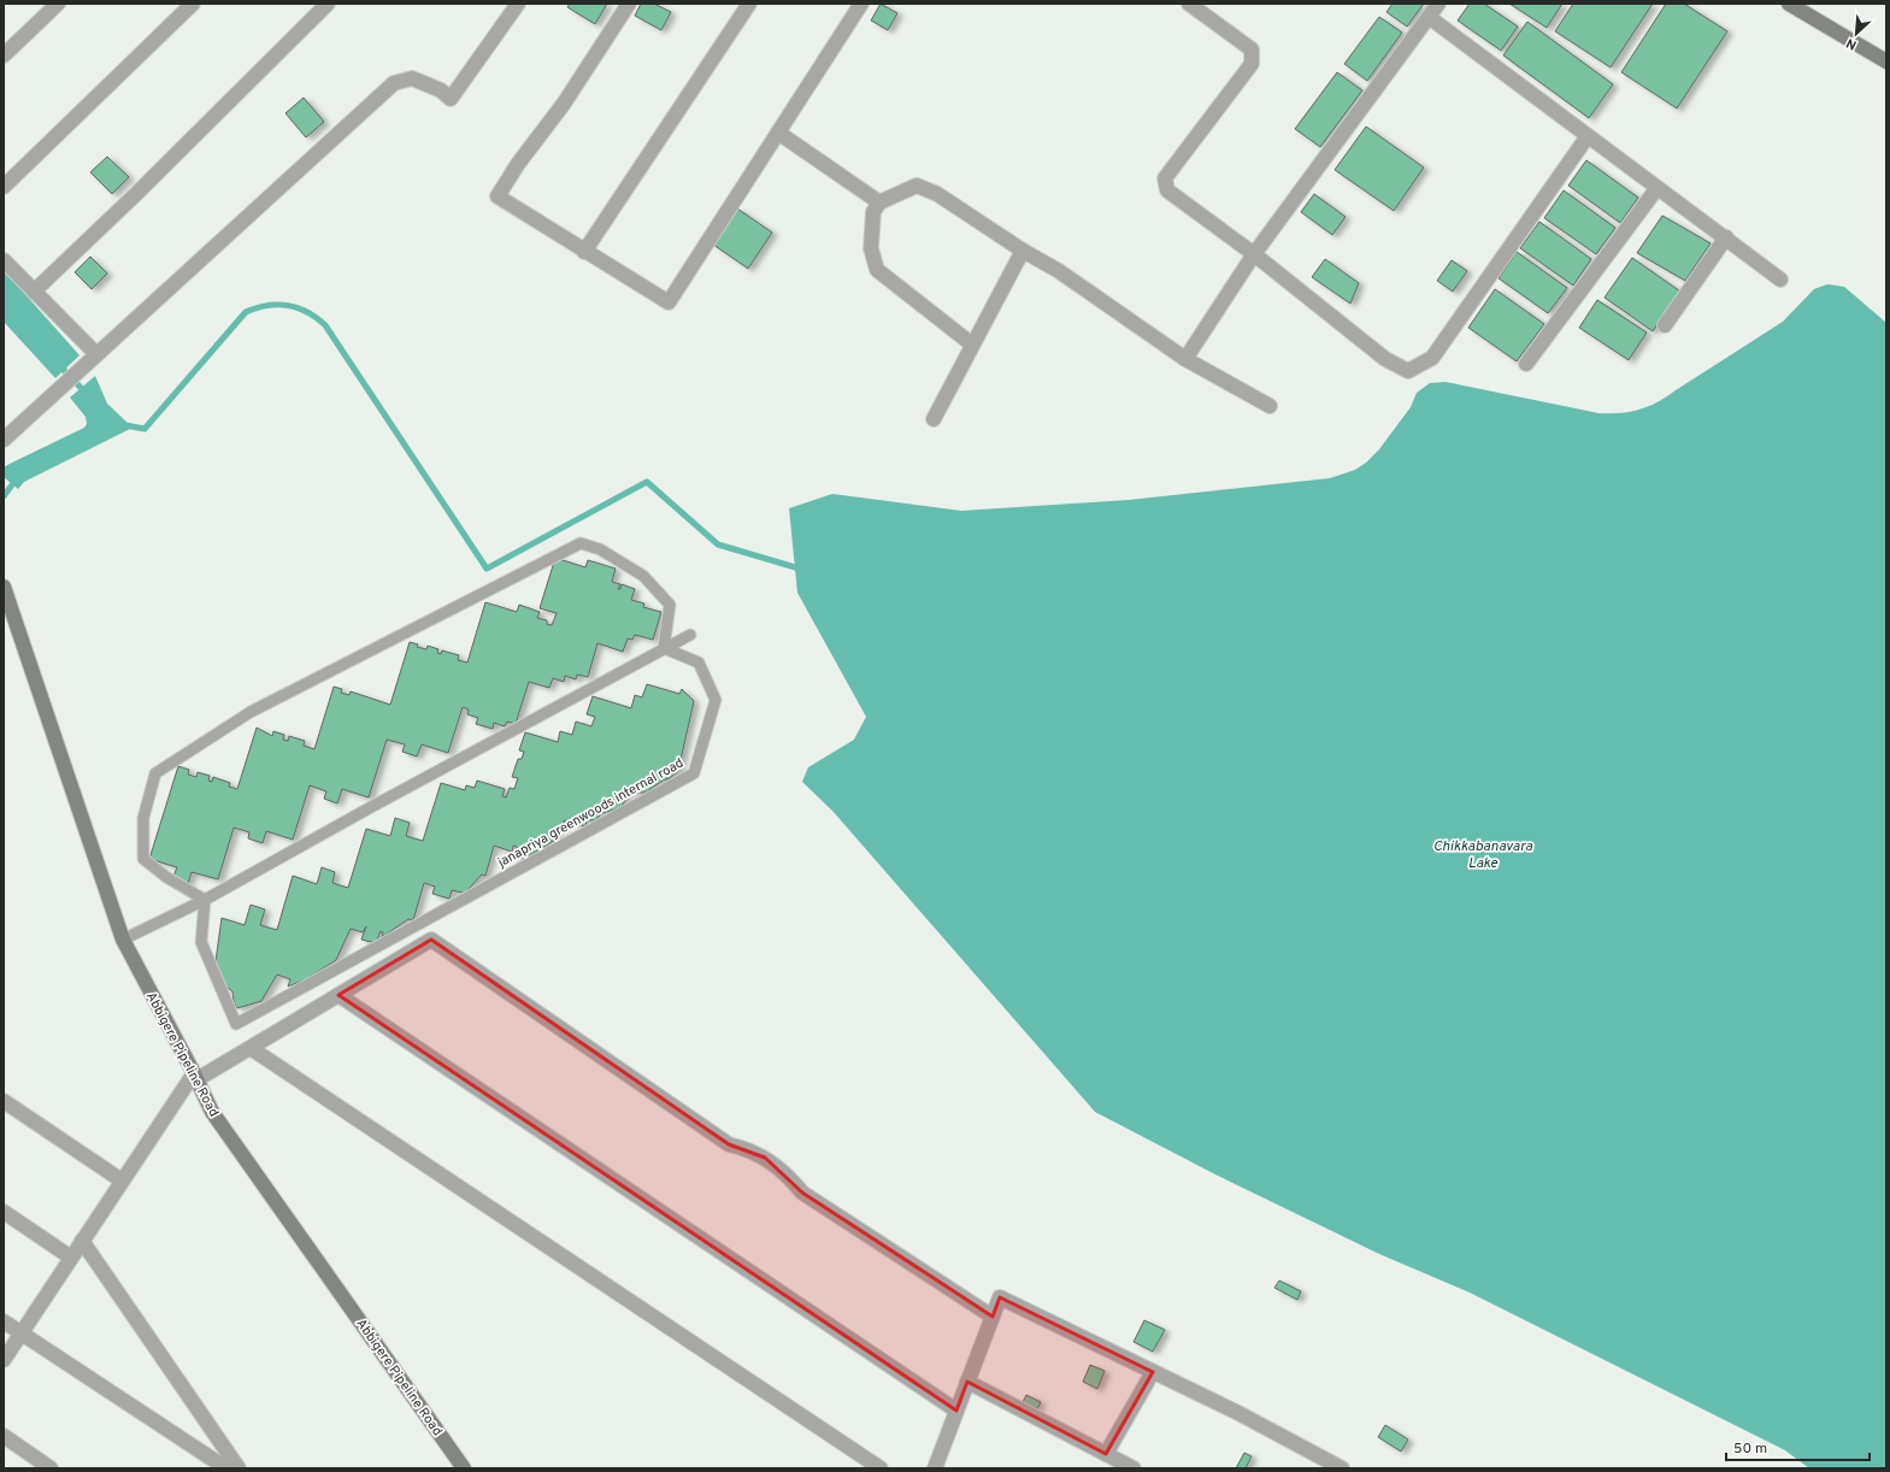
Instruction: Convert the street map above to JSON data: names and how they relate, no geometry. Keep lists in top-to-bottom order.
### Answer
{
  "streets": {
    "main road": ["Abbigere Pipeline Road"],
    "lane": ["janapriya greenwoods internal road"]
  },
  "water": ["Chikkabanavara Lake"],
  "scale_bar": "50 m",
  "north": "bottom left"
}
